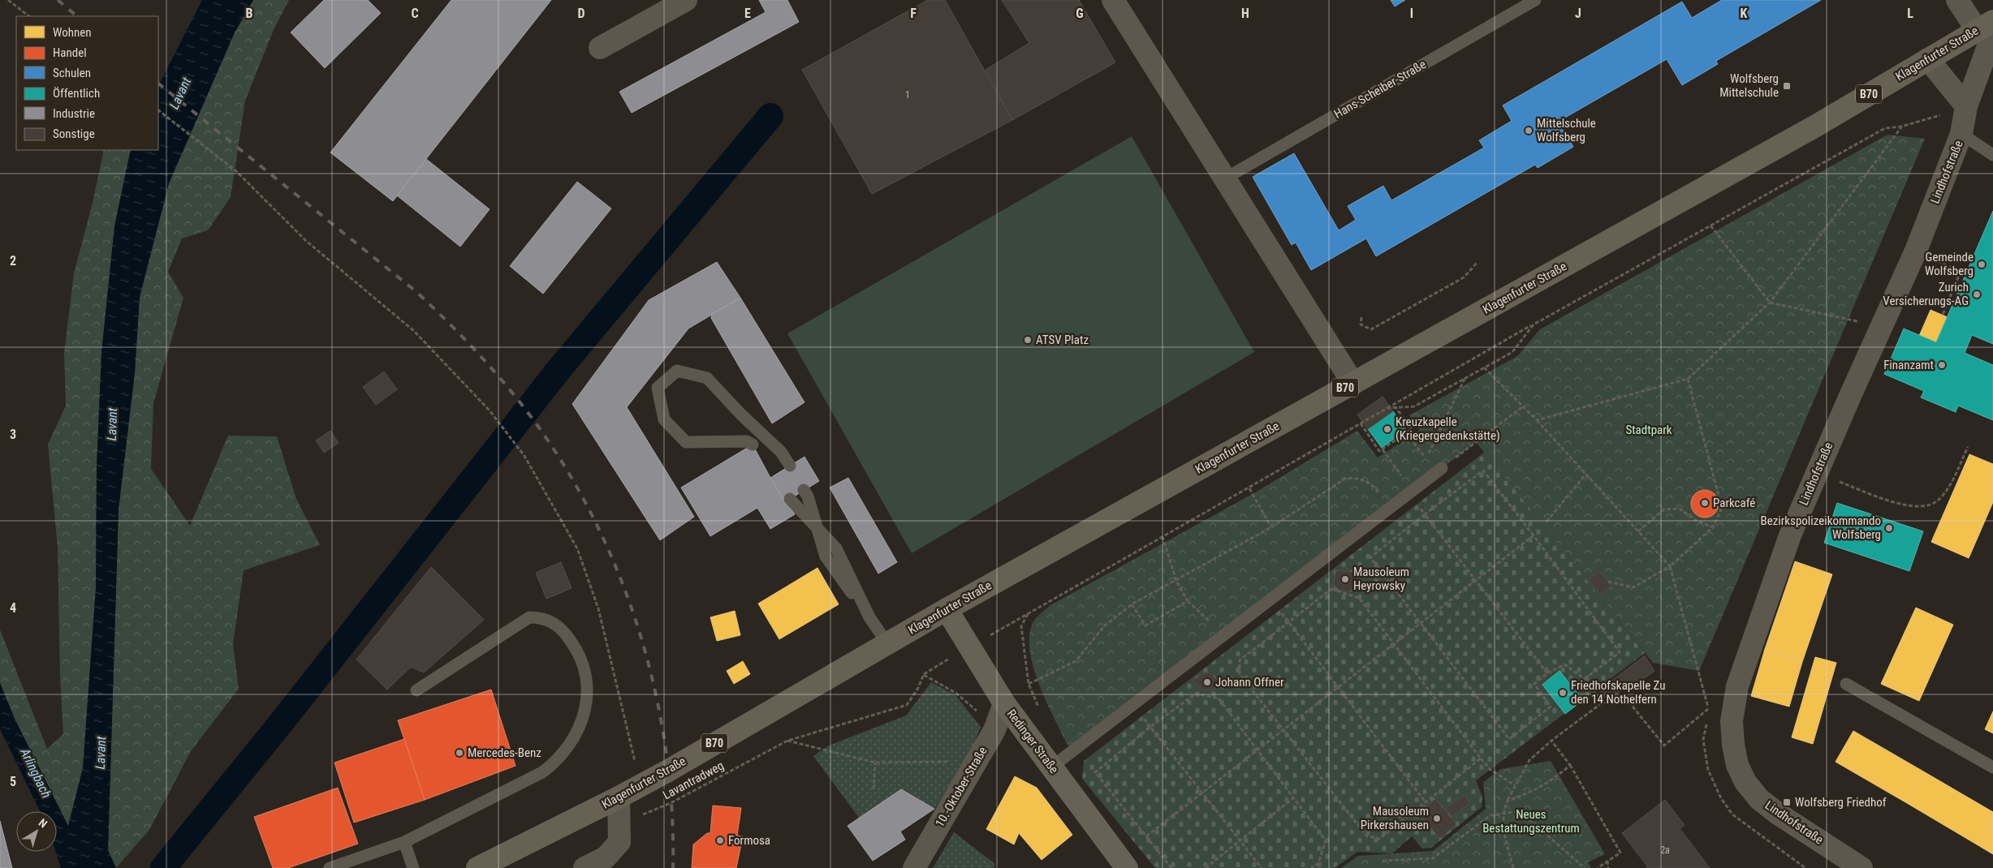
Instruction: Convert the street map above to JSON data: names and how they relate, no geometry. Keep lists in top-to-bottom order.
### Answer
{
  "streets": {
    "main road": ["Klagenfurter Straße", "B70", "Redinger Straße"],
    "street": ["Lindhofstraße", "10.-Oktober-Straße"],
    "lane": ["Hans-Scheiber-Straße"],
    "path": ["Lavantradweg"]
  },
  "crossings": [
    ["Klagenfurter Straße", "Lindhofstraße"],
    ["Klagenfurter Straße", "Redinger Straße"],
    ["Redinger Straße", "Lavantradweg"],
    ["Redinger Straße", "10.-Oktober-Straße"]
  ],
  "water": ["Lavant", "Arlingbach"],
  "parks": ["Stadtpark", "Neues Bestattungszentrum"],
  "places": {
    "transit": ["Wolfsberg Mittelschule", "Wolfsberg Friedhof"],
    "other": [
      "Mittelschule Wolfsberg",
      "Gemeinde Wolfsberg",
      "Zurich Versicherungs-AG",
      "ATSV Platz",
      "Finanzamt",
      "Kreuzkapelle (Kriegergedenkstätte)",
      "Parkcafé",
      "Bezirkspolizeikommando Wolfsberg",
      "Mausoleum Heyrowsky",
      "Johann Offner",
      "Friedhofskapelle Zu den 14 Nothelfern",
      "Mercedes-Benz",
      "Mausoleum Pirkershausen",
      "Formosa"
    ]
  },
  "house_numbers": ["1", "2a"],
  "legend": [
    "Wohnen",
    "Handel",
    "Schulen",
    "Öffentlich",
    "Industrie",
    "Sonstige"
  ],
  "north": "top right",
  "grid": {
    "columns": [
      "B",
      "C",
      "D",
      "E",
      "F",
      "G",
      "H",
      "I",
      "J",
      "K",
      "L"
    ],
    "rows": [
      "2",
      "3",
      "4",
      "5"
    ]
  }
}
